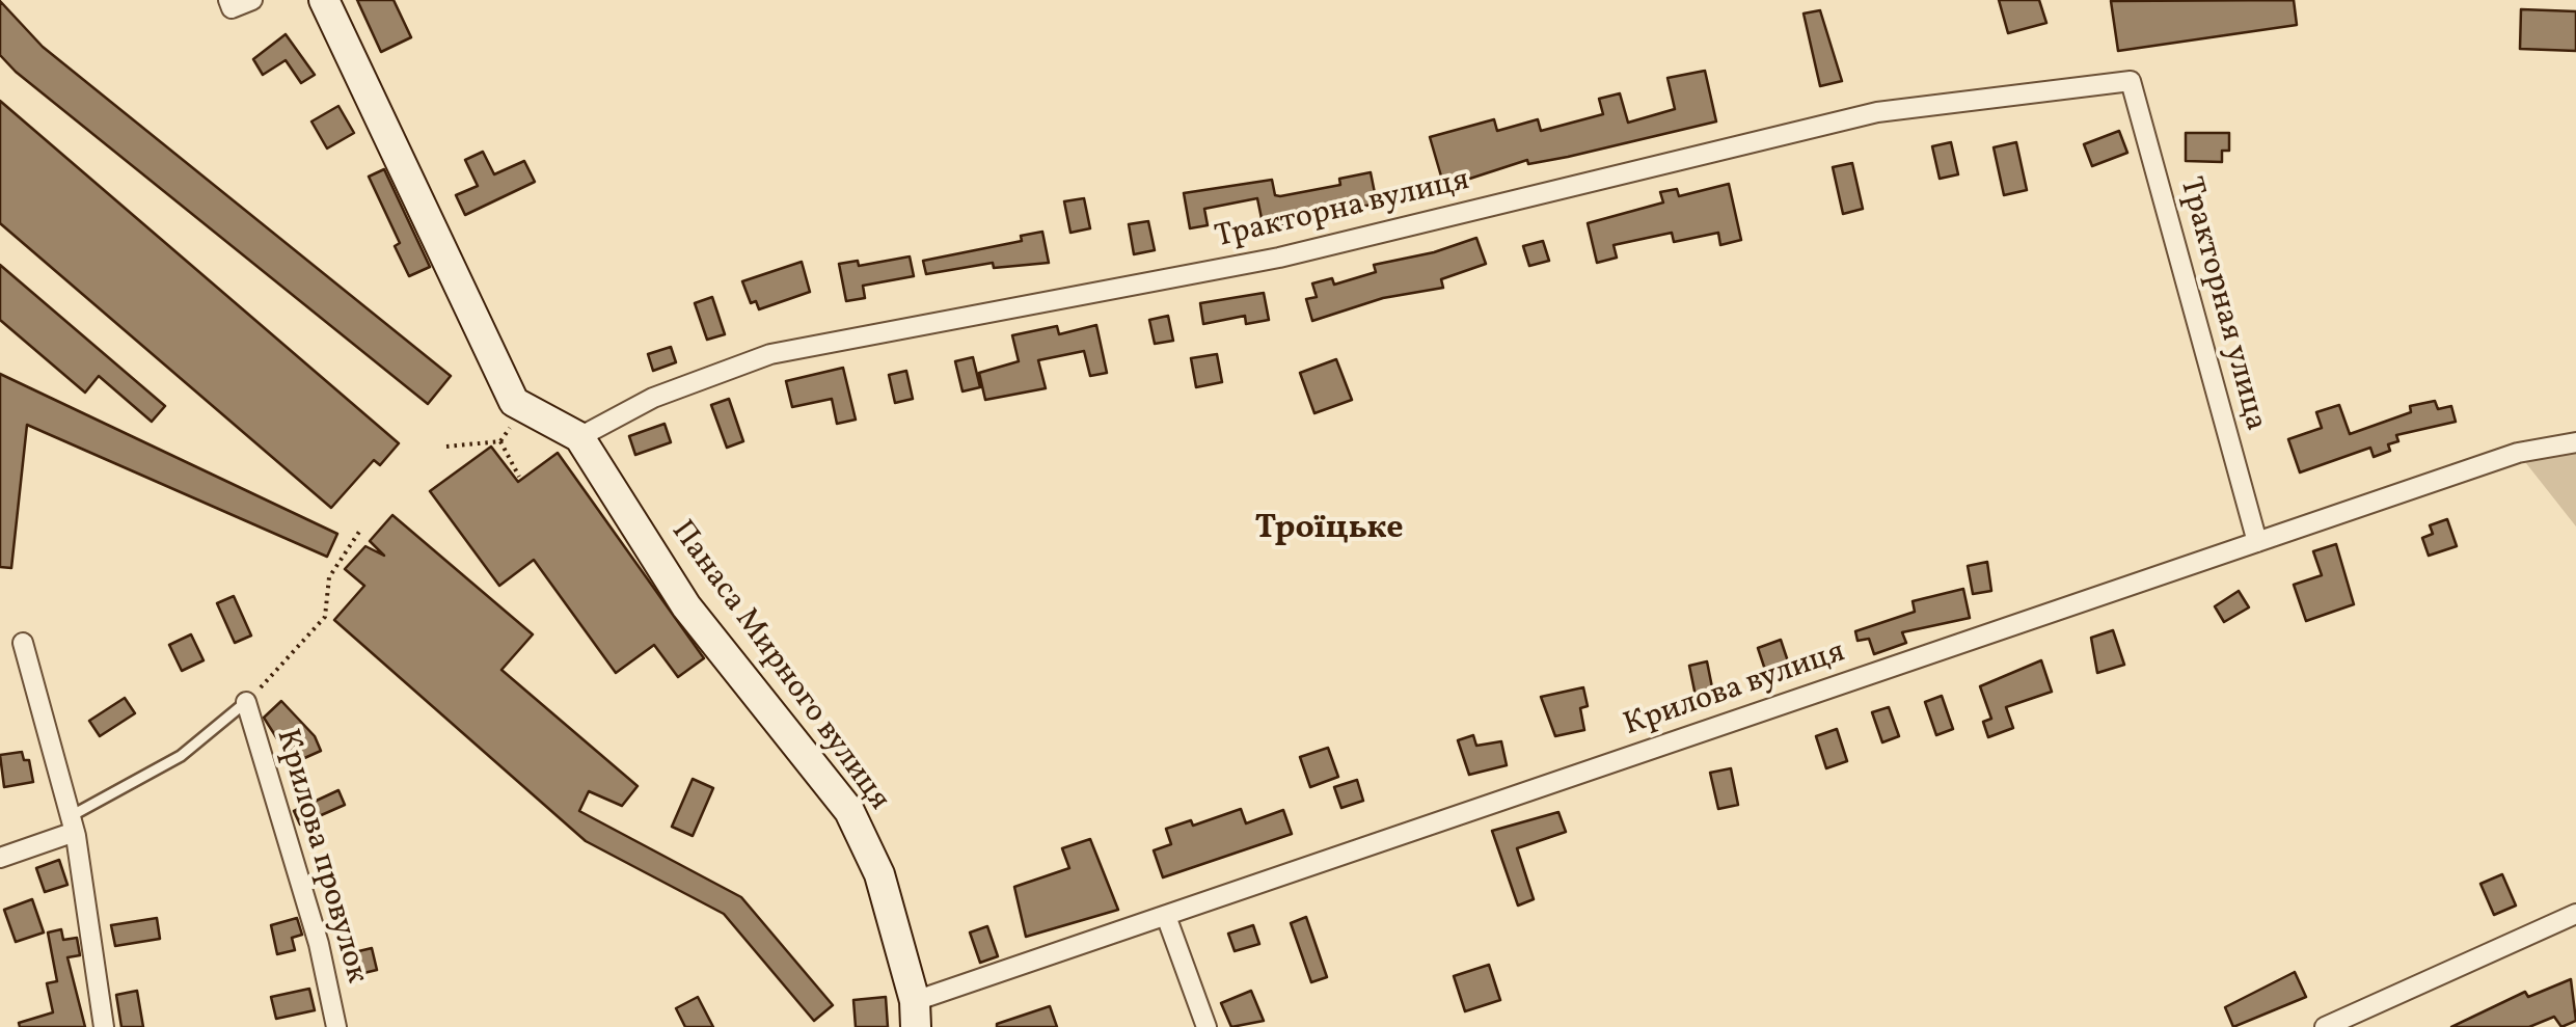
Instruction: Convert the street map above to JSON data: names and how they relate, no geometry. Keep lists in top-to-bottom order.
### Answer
{
  "streets": {
    "street": [
      "Тракторна вулиця",
      "Тракторная улица",
      "Панаса Мирного вулиця",
      "Крилова вулиця",
      "Крилова провулок"
    ]
  },
  "crossings": [
    ["Тракторна вулиця", "Тракторная улица"],
    ["Тракторна вулиця", "Панаса Мирного вулиця"],
    ["Тракторная улица", "Крилова вулиця"],
    ["Панаса Мирного вулиця", "Крилова вулиця"]
  ],
  "districts": ["Троїцьке"]
}
